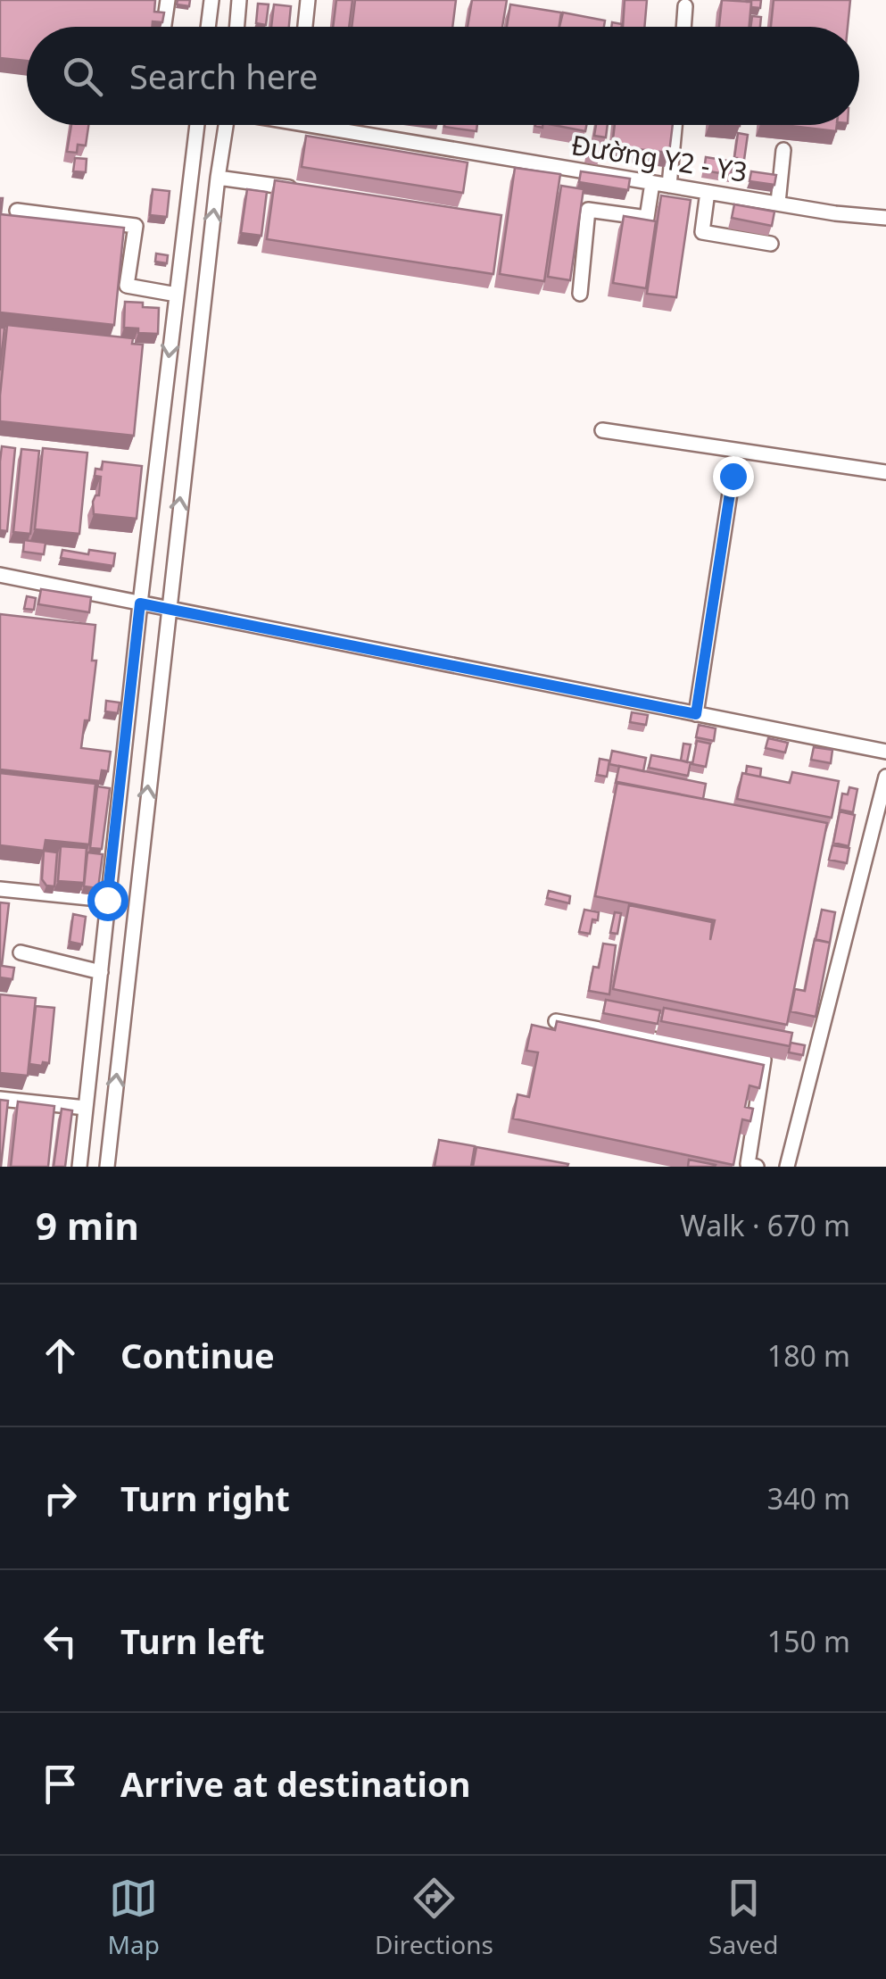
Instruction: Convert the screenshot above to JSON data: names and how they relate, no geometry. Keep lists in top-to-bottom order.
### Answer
{
  "streets": {
    "street": ["Đường Y2 - Y3"]
  },
  "page": {
    "search": "Search here",
    "heading": ["9 min", "Walk · 670 m"],
    "list": [
      ["Continue", "180 m"],
      ["Turn right", "340 m"],
      ["Turn left", "150 m"],
      "Arrive at destination"
    ],
    "nav": ["Map", "Directions", "Saved"]
  }
}
